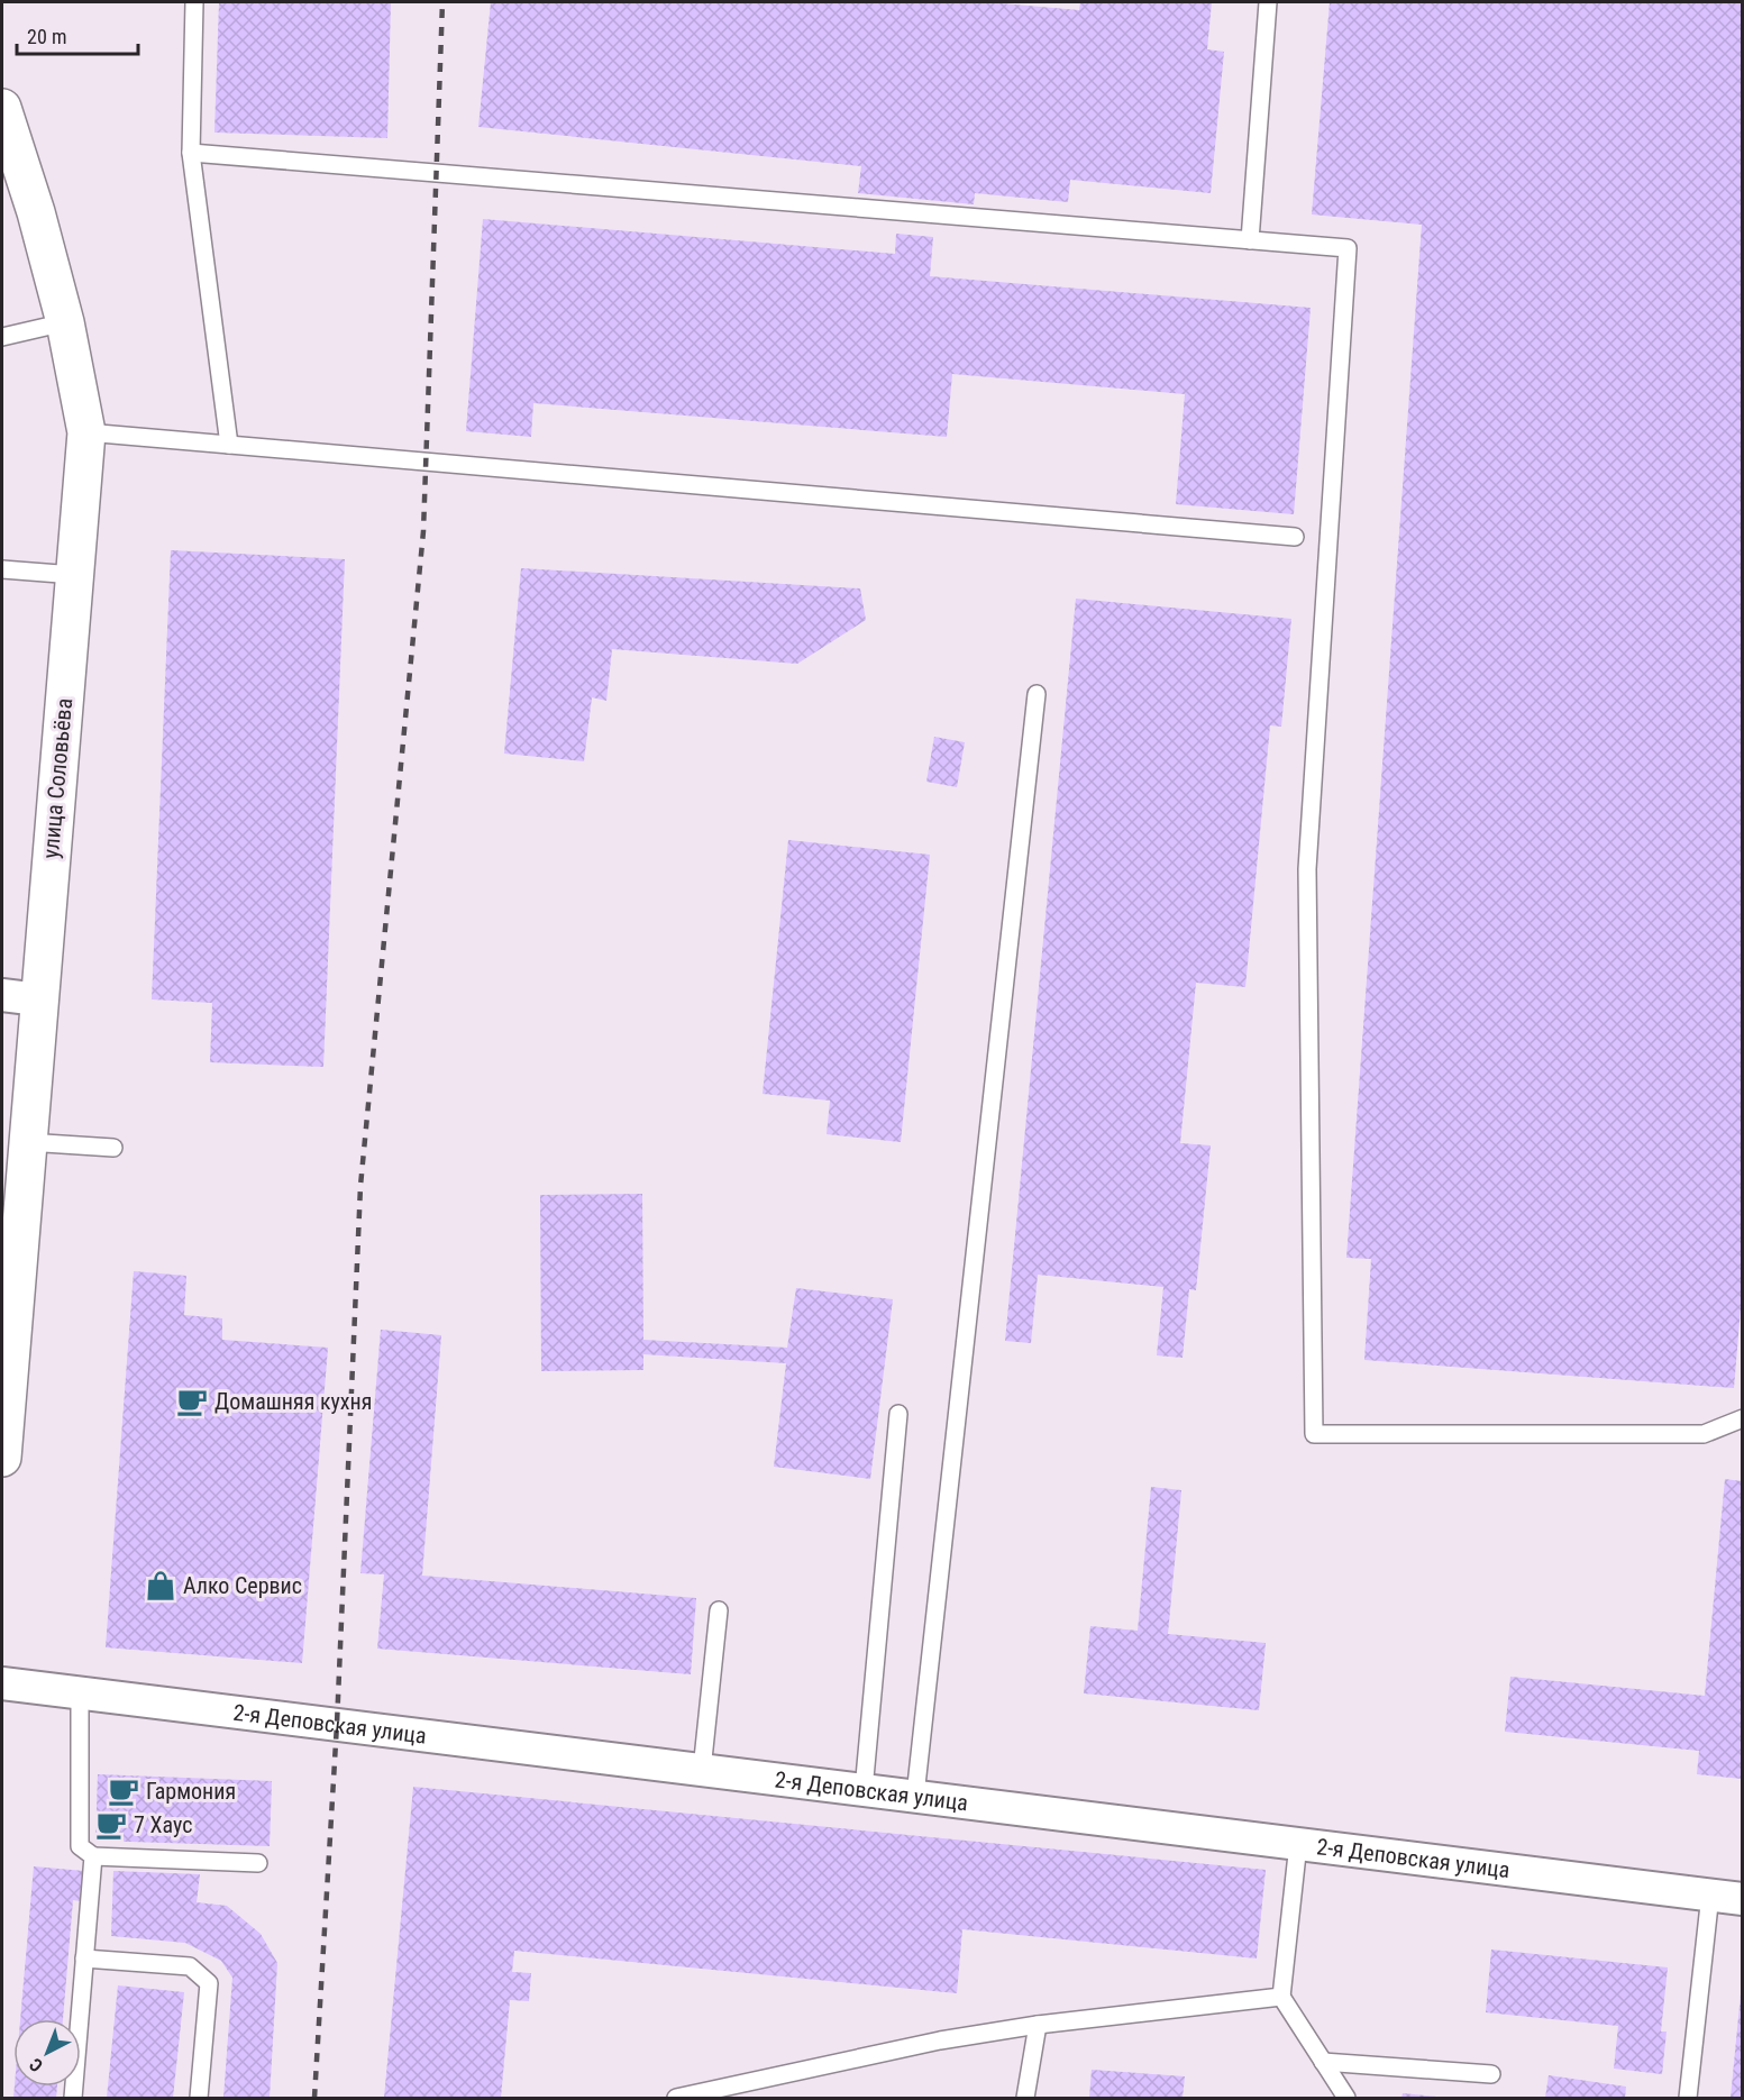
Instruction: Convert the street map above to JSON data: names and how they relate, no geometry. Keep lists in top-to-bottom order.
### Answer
{
  "streets": {
    "street": ["улица Соловьёва", "2-я Деповская улица"]
  },
  "places": {
    "cafe": ["Домашняя кухня", "Гармония", "7 Хаус"],
    "shop": ["Алко Сервис"]
  },
  "scale_bar": "20 m",
  "north": "bottom left"
}
